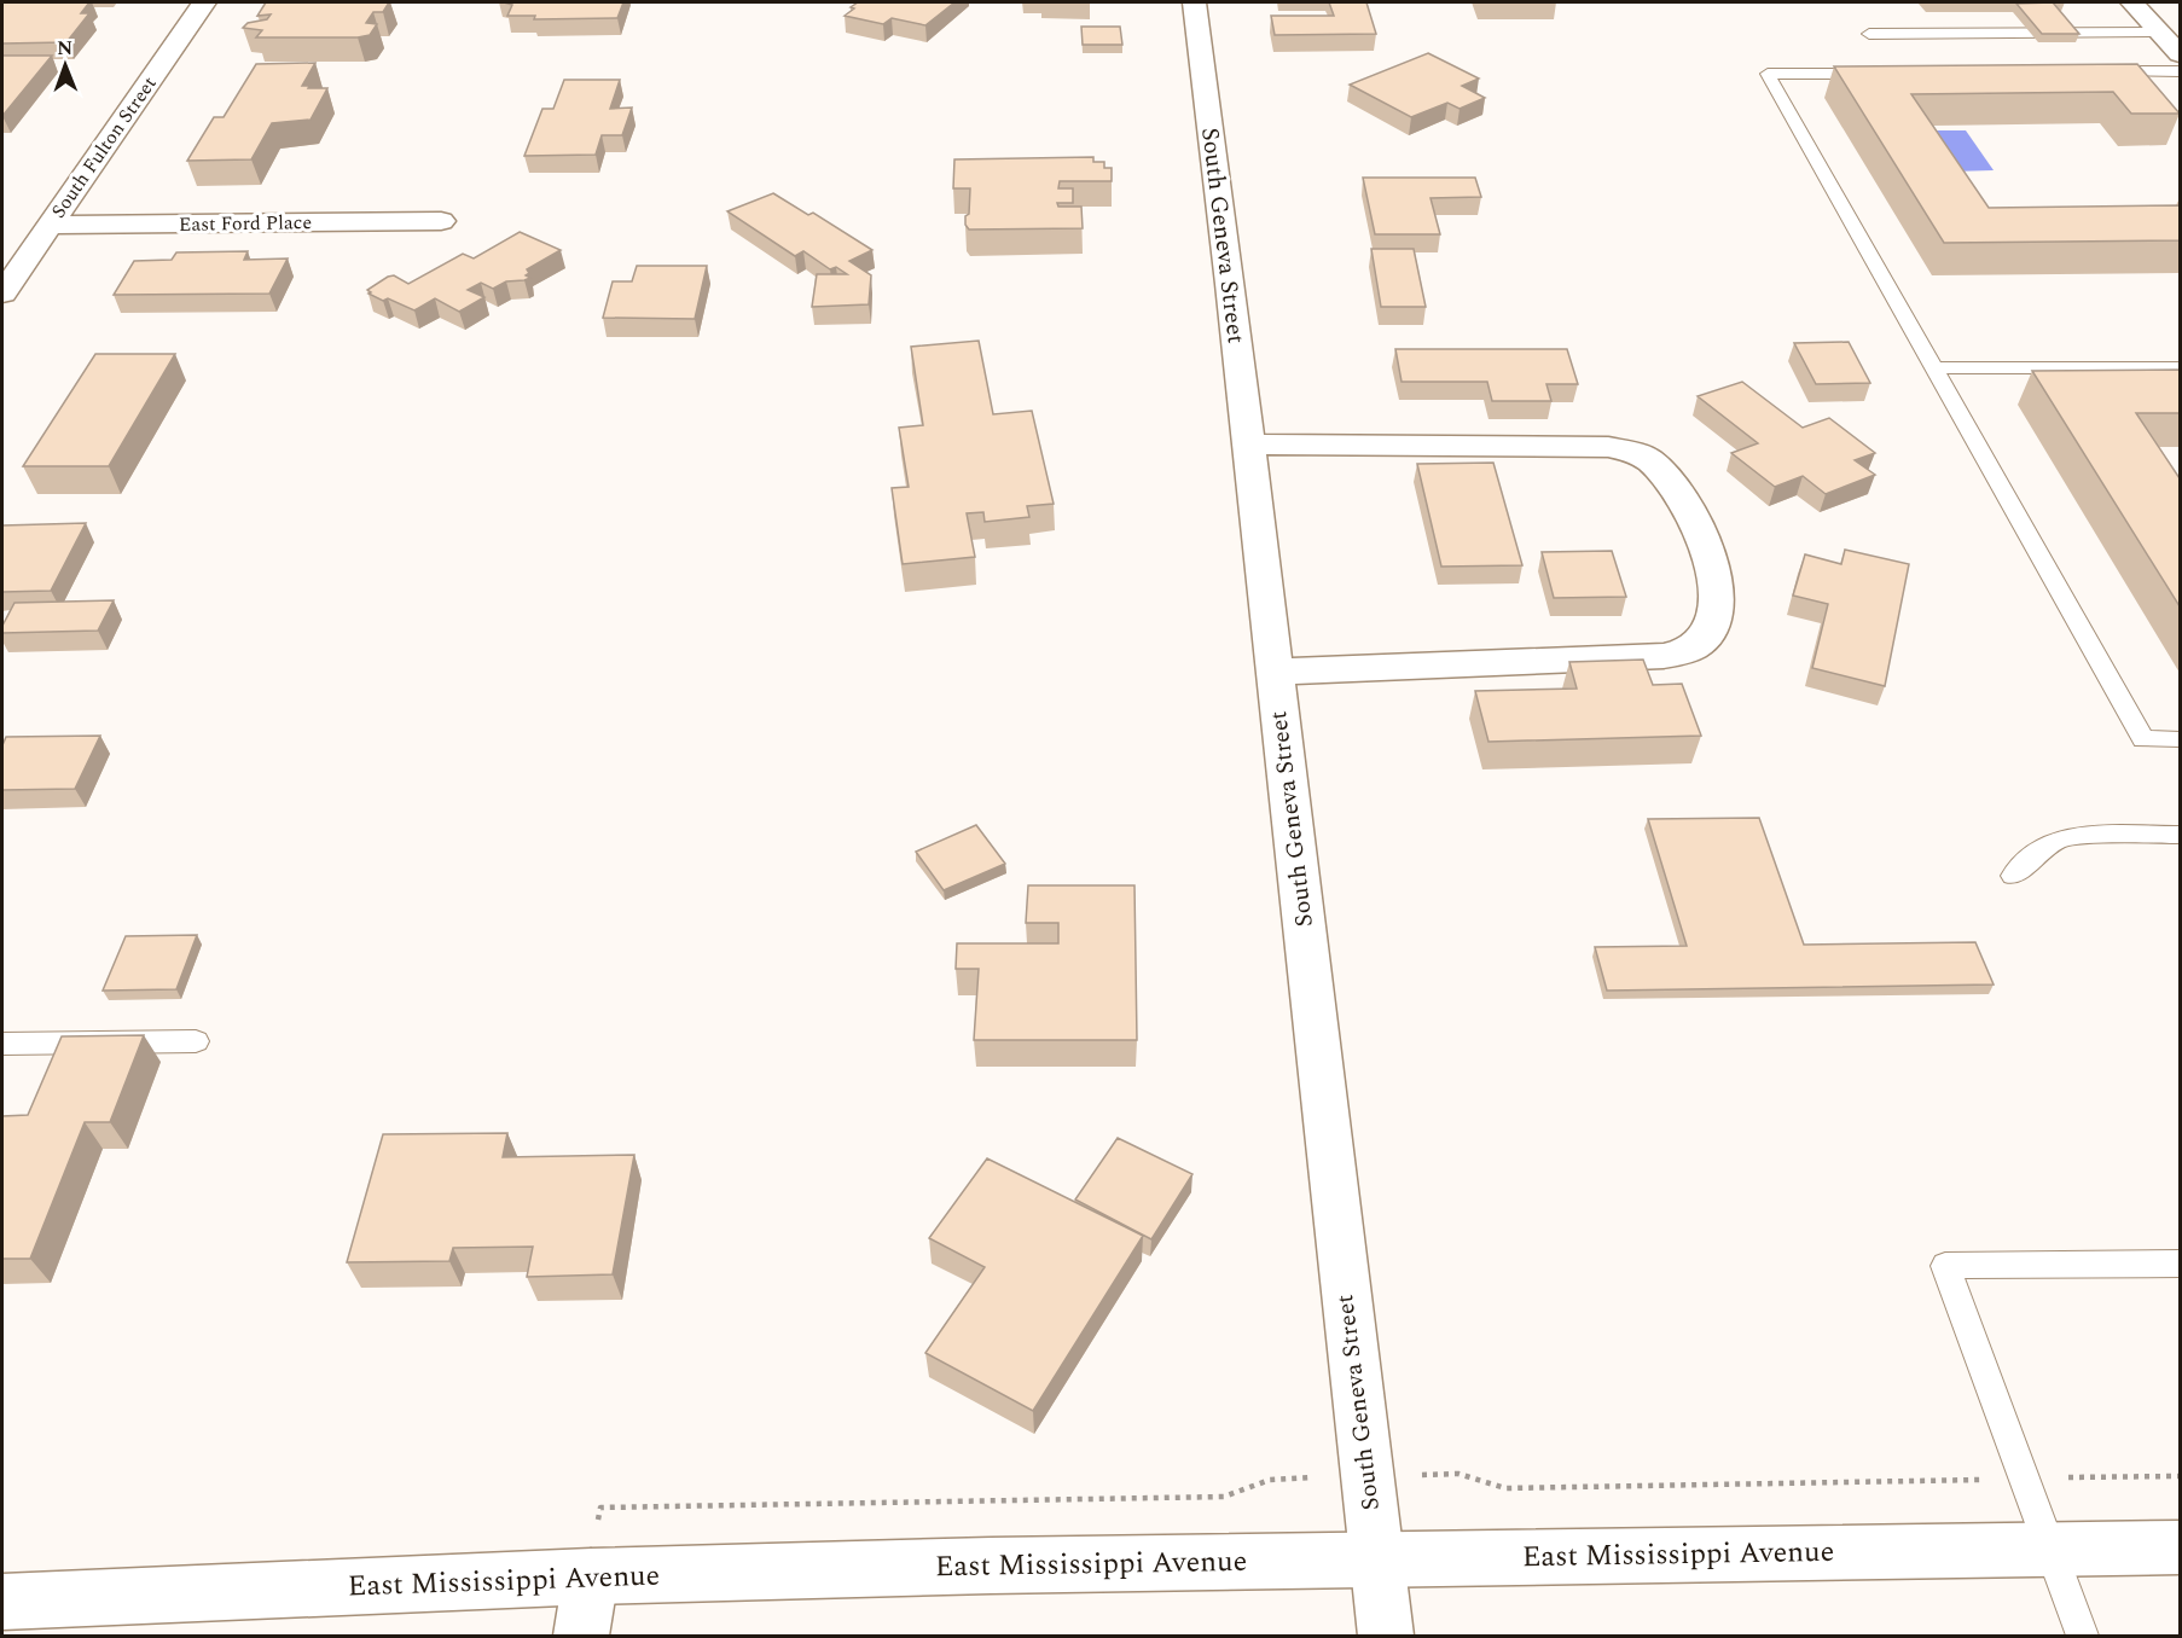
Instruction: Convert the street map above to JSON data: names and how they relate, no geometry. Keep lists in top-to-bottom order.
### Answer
{
  "streets": {
    "street": [
      "South Fulton Street",
      "East Ford Place",
      "South Geneva Street",
      "East Mississippi Avenue"
    ]
  },
  "crossings": [
    ["South Fulton Street", "East Ford Place"],
    ["South Geneva Street", "East Mississippi Avenue"]
  ],
  "north": "top"
}
